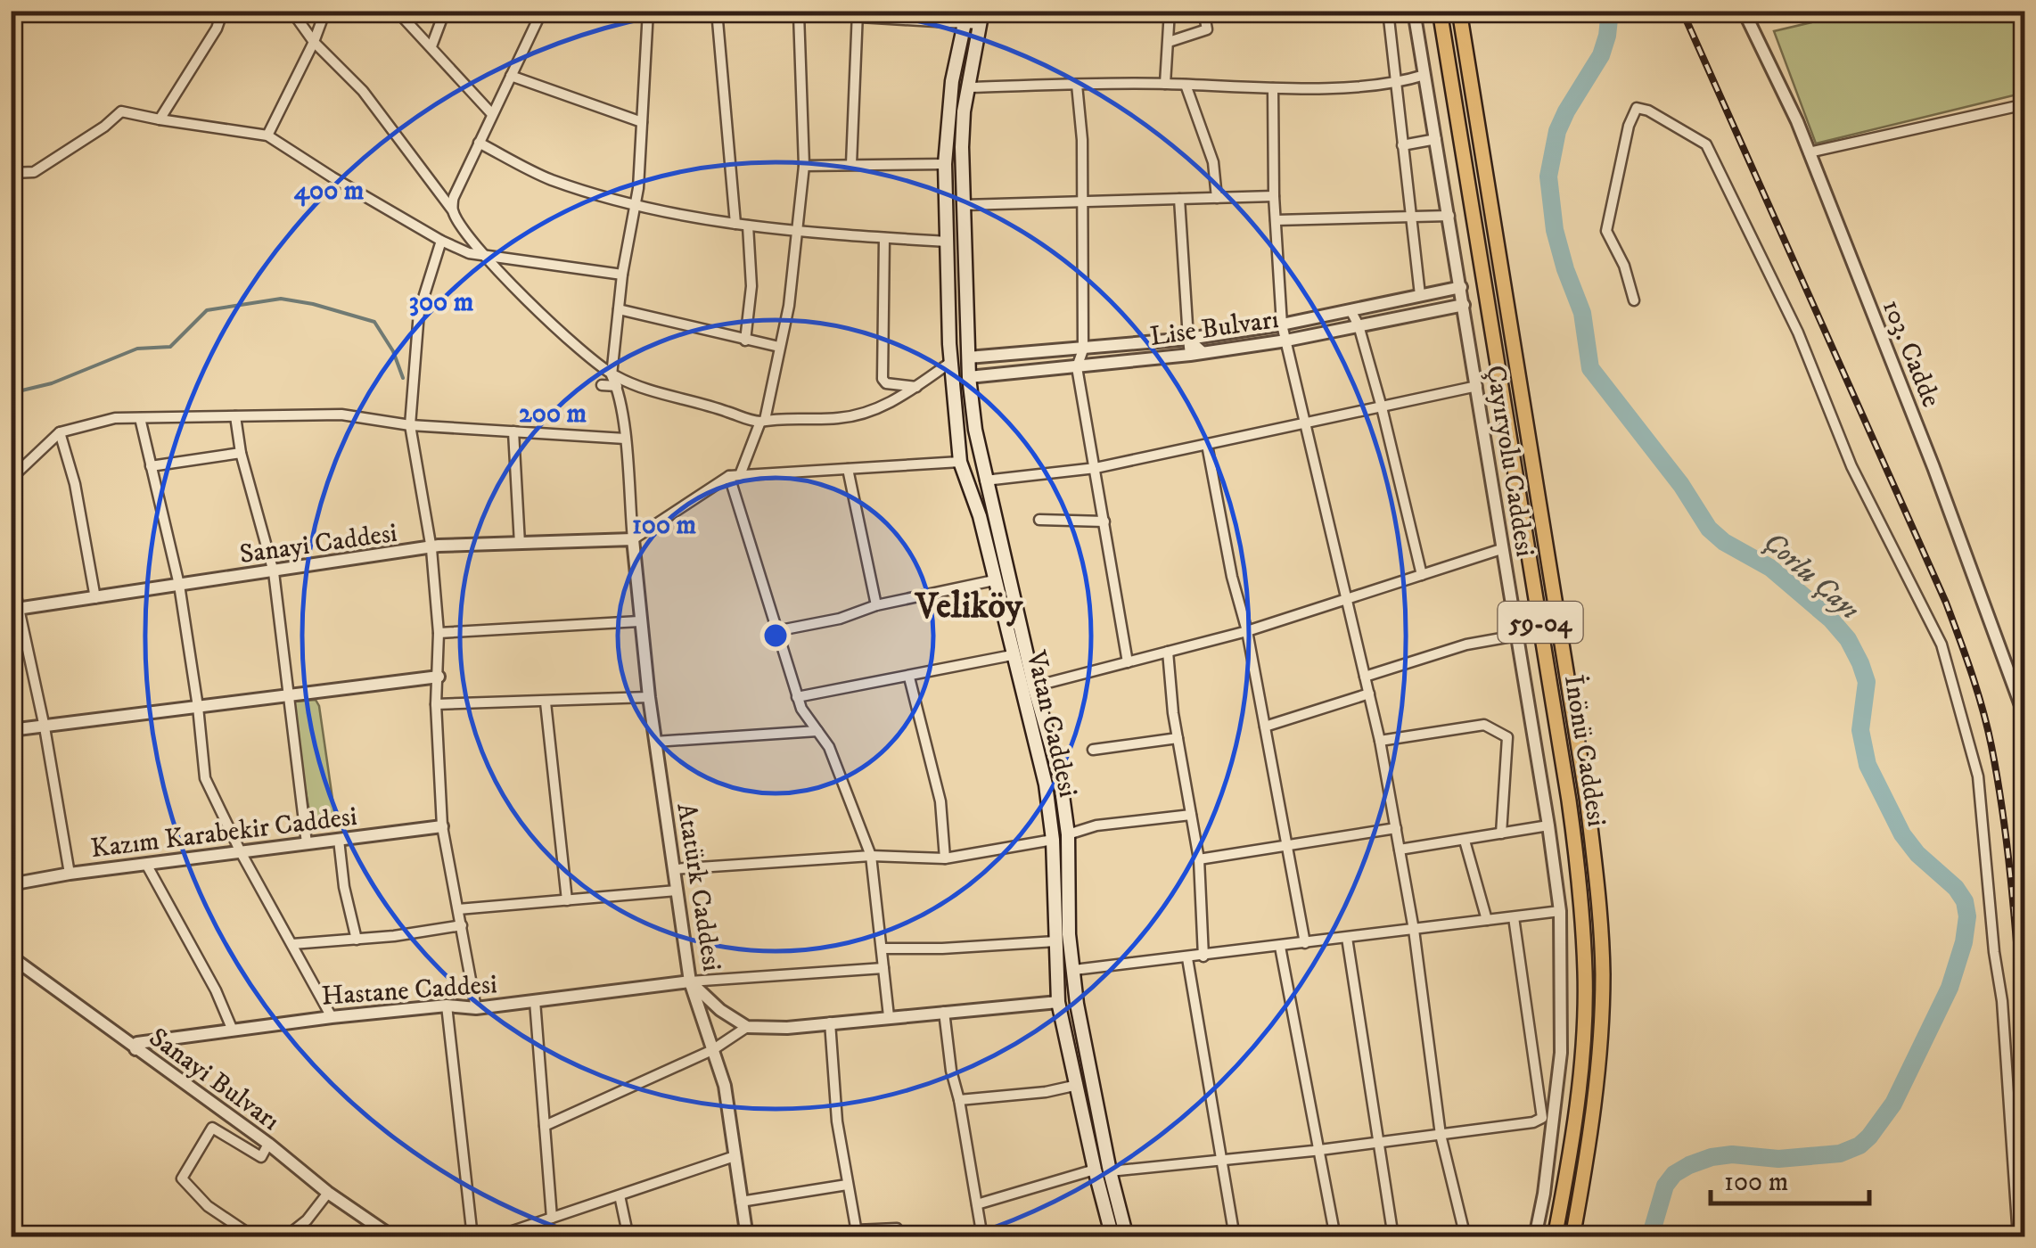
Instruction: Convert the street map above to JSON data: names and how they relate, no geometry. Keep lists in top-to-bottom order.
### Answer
{
  "streets": {
    "main road": ["59-04", "Vatan Caddesi", "İnönü Caddesi"],
    "street": [
      "Lise Bulvarı",
      "103. Cadde",
      "Çayıryolu Caddesi",
      "Sanayi Caddesi",
      "Kazım Karabekir Caddesi",
      "Atatürk Caddesi",
      "Hastane Caddesi",
      "Sanayi Bulvarı"
    ]
  },
  "crossings": [
    ["Lise Bulvarı", "Çayıryolu Caddesi"],
    ["Lise Bulvarı", "Vatan Caddesi"],
    ["Sanayi Caddesi", "Atatürk Caddesi"],
    ["Atatürk Caddesi", "Hastane Caddesi"],
    ["Hastane Caddesi", "Sanayi Bulvarı"]
  ],
  "districts": ["Veliköy"],
  "water": ["Çorlu Çayı"],
  "scale_bar": "100 m",
  "rings": [
    "400 m",
    "300 m",
    "200 m",
    "100 m"
  ]
}
